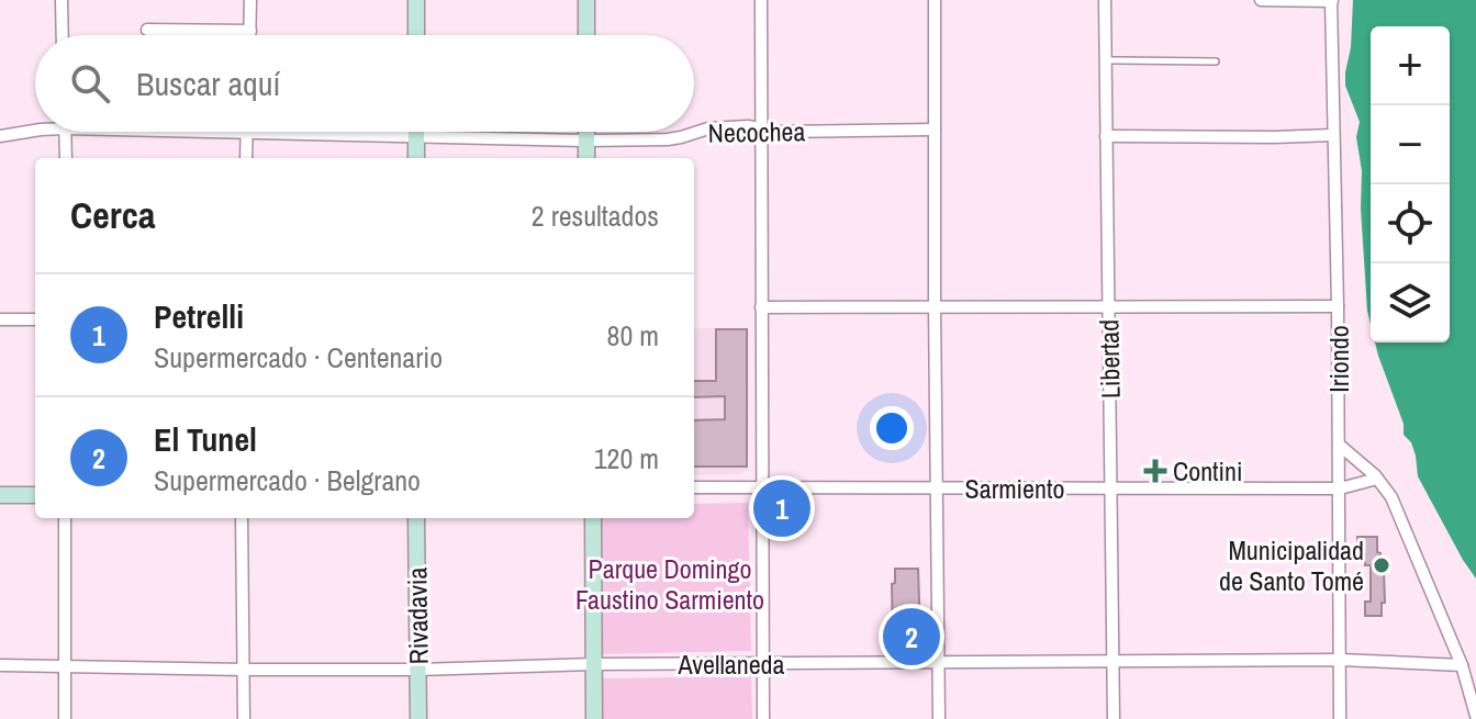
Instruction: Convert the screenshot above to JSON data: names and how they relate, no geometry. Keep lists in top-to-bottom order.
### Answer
{
  "streets": {
    "main road": ["Rivadavia"],
    "street": [
      "Necochea",
      "Libertad",
      "Iriondo",
      "Sarmiento",
      "Avellaneda"
    ]
  },
  "crossings": [
    ["Libertad", "Sarmiento"],
    ["Libertad", "Avellaneda"],
    ["Iriondo", "Sarmiento"],
    ["Iriondo", "Avellaneda"],
    ["Rivadavia", "Avellaneda"]
  ],
  "parks": ["Parque Domingo Faustino Sarmiento"],
  "places": {
    "health": ["Contini"],
    "other": ["Municipalidad de Santo Tomé"]
  },
  "page": {
    "map_buttons": ["+", "−"],
    "search": "Buscar aquí",
    "heading": ["Cerca", "2 resultados"],
    "list": [
      {
        "mark": "1",
        "name": "Petrelli",
        "note": "Supermercado · Centenario",
        "value": "80 m"
      },
      {
        "mark": "2",
        "name": "El Tunel",
        "note": "Supermercado · Belgrano",
        "value": "120 m"
      }
    ],
    "pins": ["1", "2"]
  }
}
